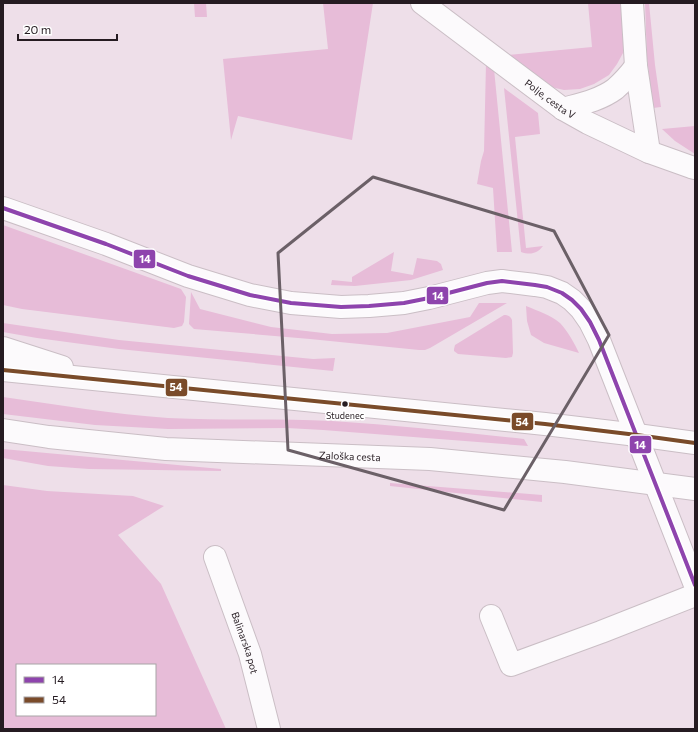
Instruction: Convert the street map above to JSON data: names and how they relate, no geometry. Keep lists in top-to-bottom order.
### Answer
{
  "streets": {
    "main road": ["Polje, cesta V", "Zaloška cesta", "Balinarska pot"]
  },
  "places": ["Studenec"],
  "lines": ["transit line 14", "transit line 54"],
  "legend": ["14", "54"],
  "scale_bar": "20 m"
}
